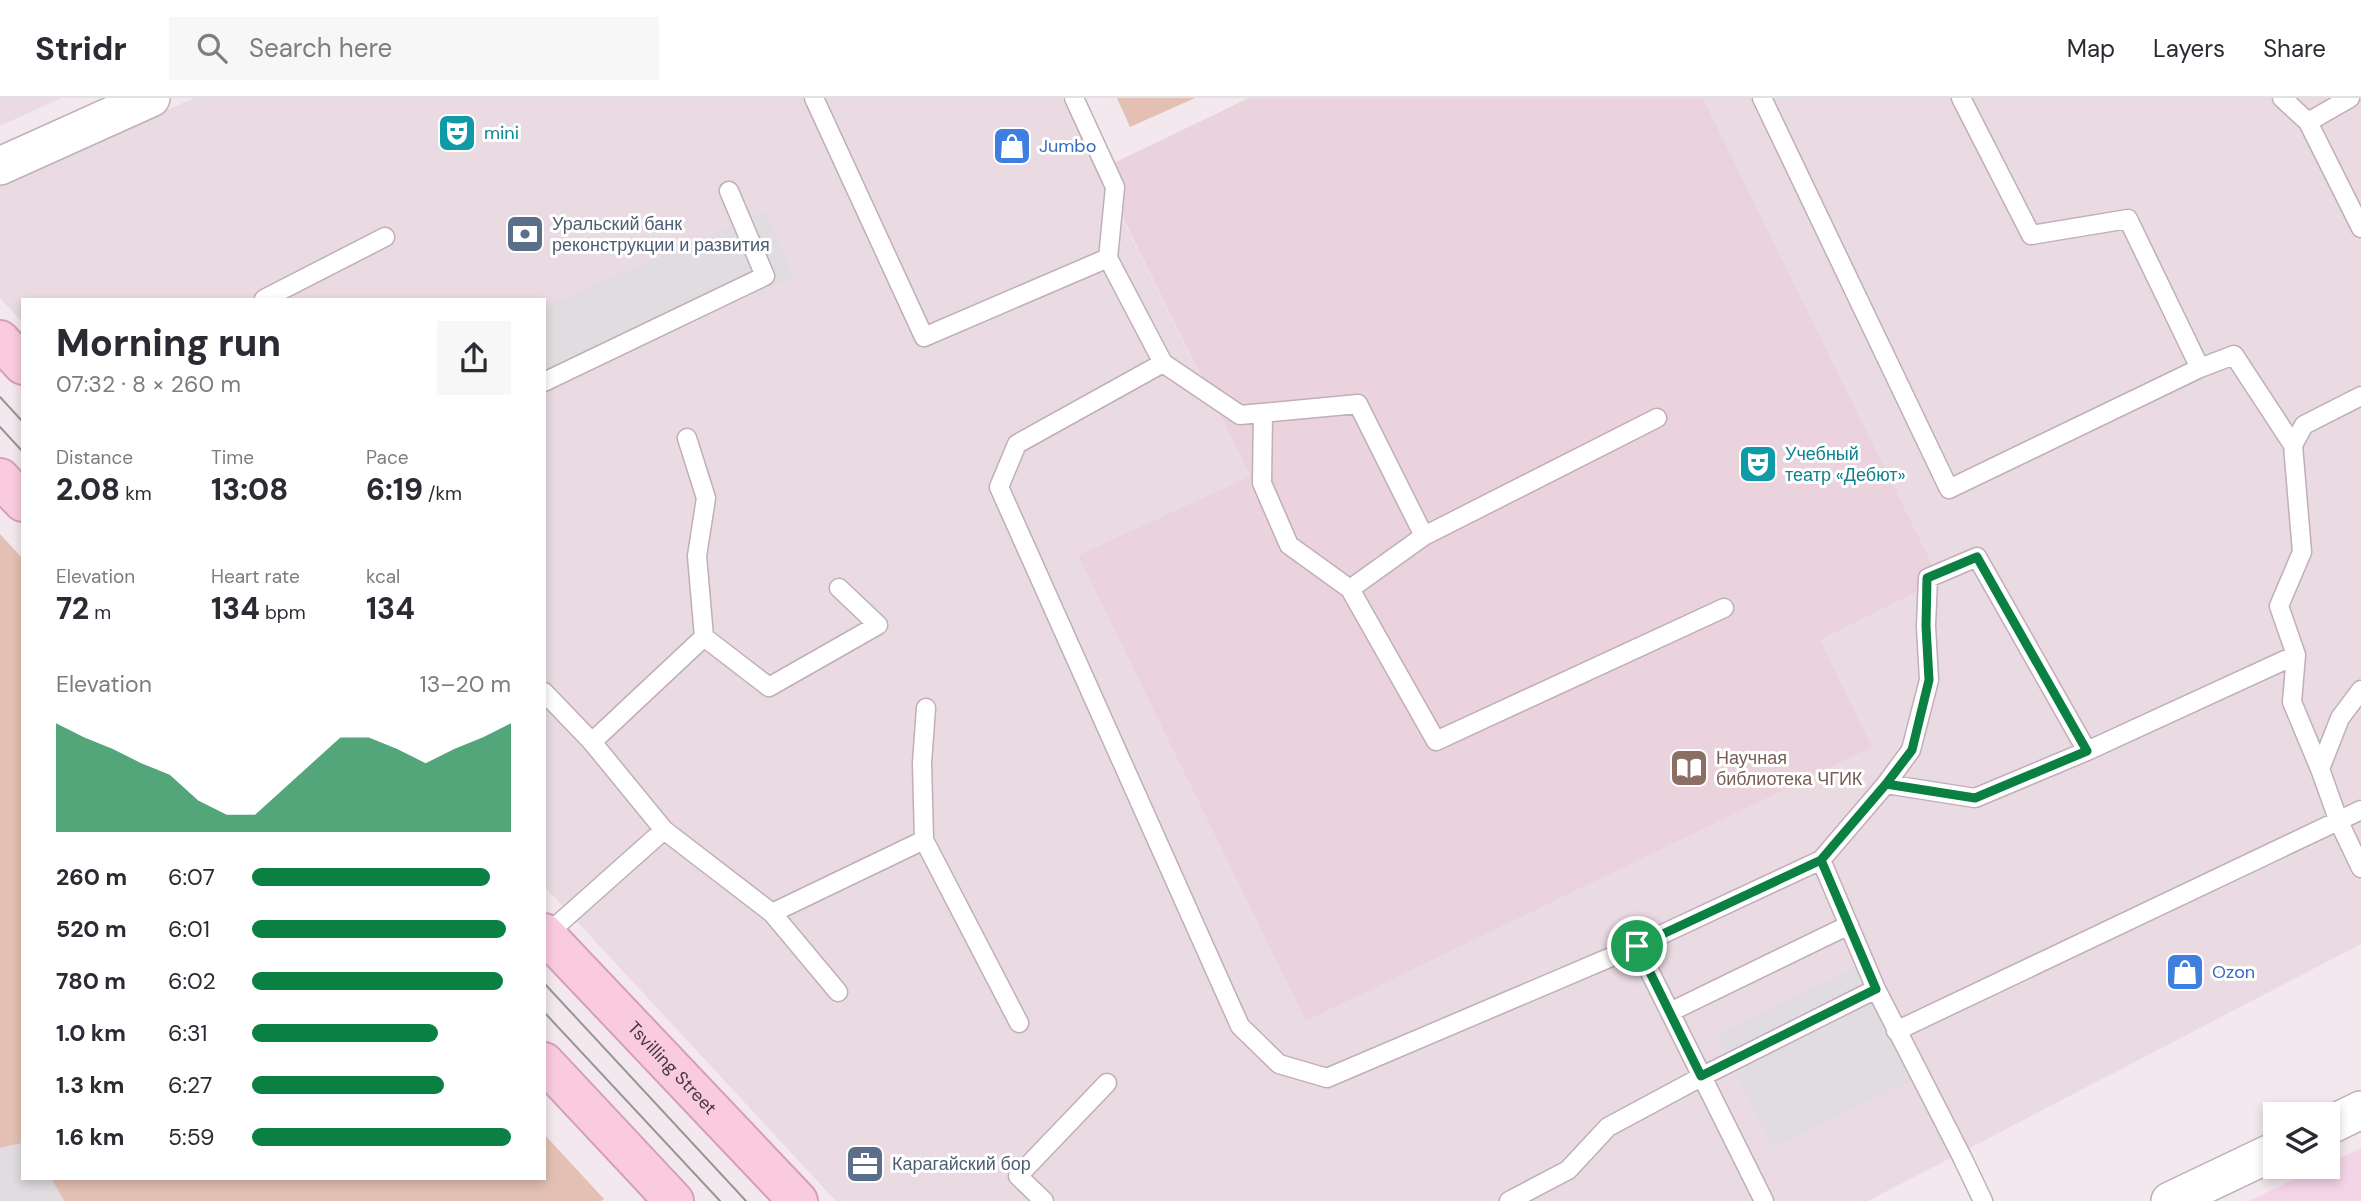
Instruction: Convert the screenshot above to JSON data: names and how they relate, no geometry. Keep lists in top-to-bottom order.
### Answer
{
  "streets": {
    "main road": ["Tsvilling Street"]
  },
  "places": {
    "theatre": ["mini", "Учебный театр «Дебют»"],
    "shop": ["Jumbo", "Ozon"],
    "bank": ["Уральский банк реконструкции и развития"],
    "library": ["Научная библиотека ЧГИК"],
    "office": ["Карагайский бор"]
  },
  "page": {
    "header": "Stridr",
    "search": "Search here",
    "nav": ["Map", "Layers", "Share"],
    "heading": ["Morning run", "07:32 · 8 × 260 m"],
    "stats": [
      ["Distance", "2.08 km"],
      ["Time", "13:08"],
      ["Pace", "6:19 /km"],
      ["Elevation", "72 m"],
      ["Heart rate", "134 bpm"],
      ["kcal", "134"]
    ],
    "chart": ["Elevation", "13–20 m"],
    "list": [
      {
        "name": "260 m",
        "note": "6:07"
      },
      {
        "name": "520 m",
        "note": "6:01"
      },
      {
        "name": "780 m",
        "note": "6:02"
      },
      {
        "name": "1.0 km",
        "note": "6:31"
      },
      {
        "name": "1.3 km",
        "note": "6:27"
      },
      {
        "name": "1.6 km",
        "note": "5:59"
      }
    ]
  }
}
